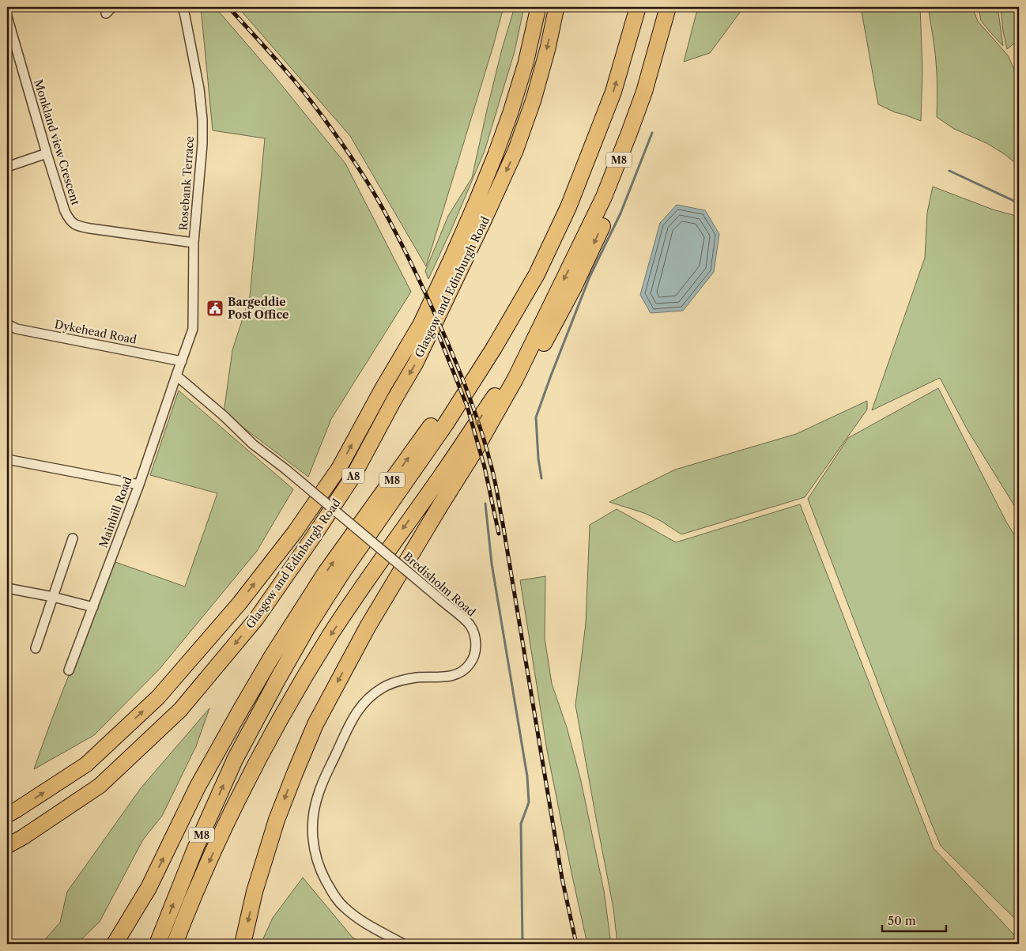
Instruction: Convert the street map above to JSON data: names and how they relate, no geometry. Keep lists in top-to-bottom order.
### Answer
{
  "streets": {
    "highway": ["M8", "Glasgow and Edinburgh Road", "A8"],
    "street": [
      "Monkland view Crescent",
      "Rosebank Terrace",
      "Dykehead Road",
      "Mainhill Road",
      "Bredisholm Road"
    ]
  },
  "crossings": [
    ["Monkland view Crescent", "Rosebank Terrace"],
    ["Rosebank Terrace", "Dykehead Road"],
    ["Rosebank Terrace", "Mainhill Road"],
    ["Dykehead Road", "Mainhill Road"],
    ["Mainhill Road", "Bredisholm Road"]
  ],
  "places": {
    "public building": ["Bargeddie Post Office"]
  },
  "scale_bar": "50 m"
}
